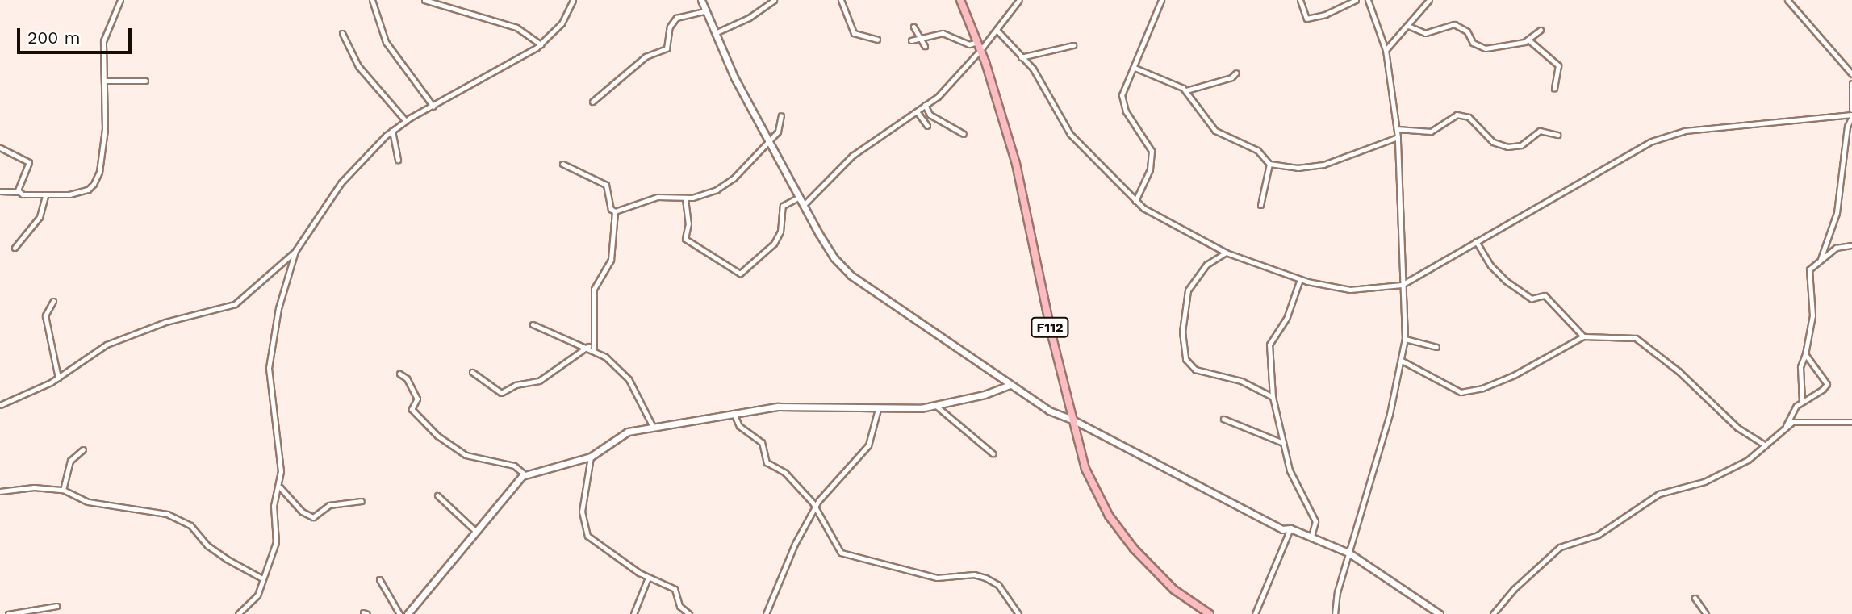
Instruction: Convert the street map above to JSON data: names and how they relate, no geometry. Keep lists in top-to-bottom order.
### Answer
{
  "streets": {
    "main road": ["F112"]
  },
  "scale_bar": "200 m"
}
